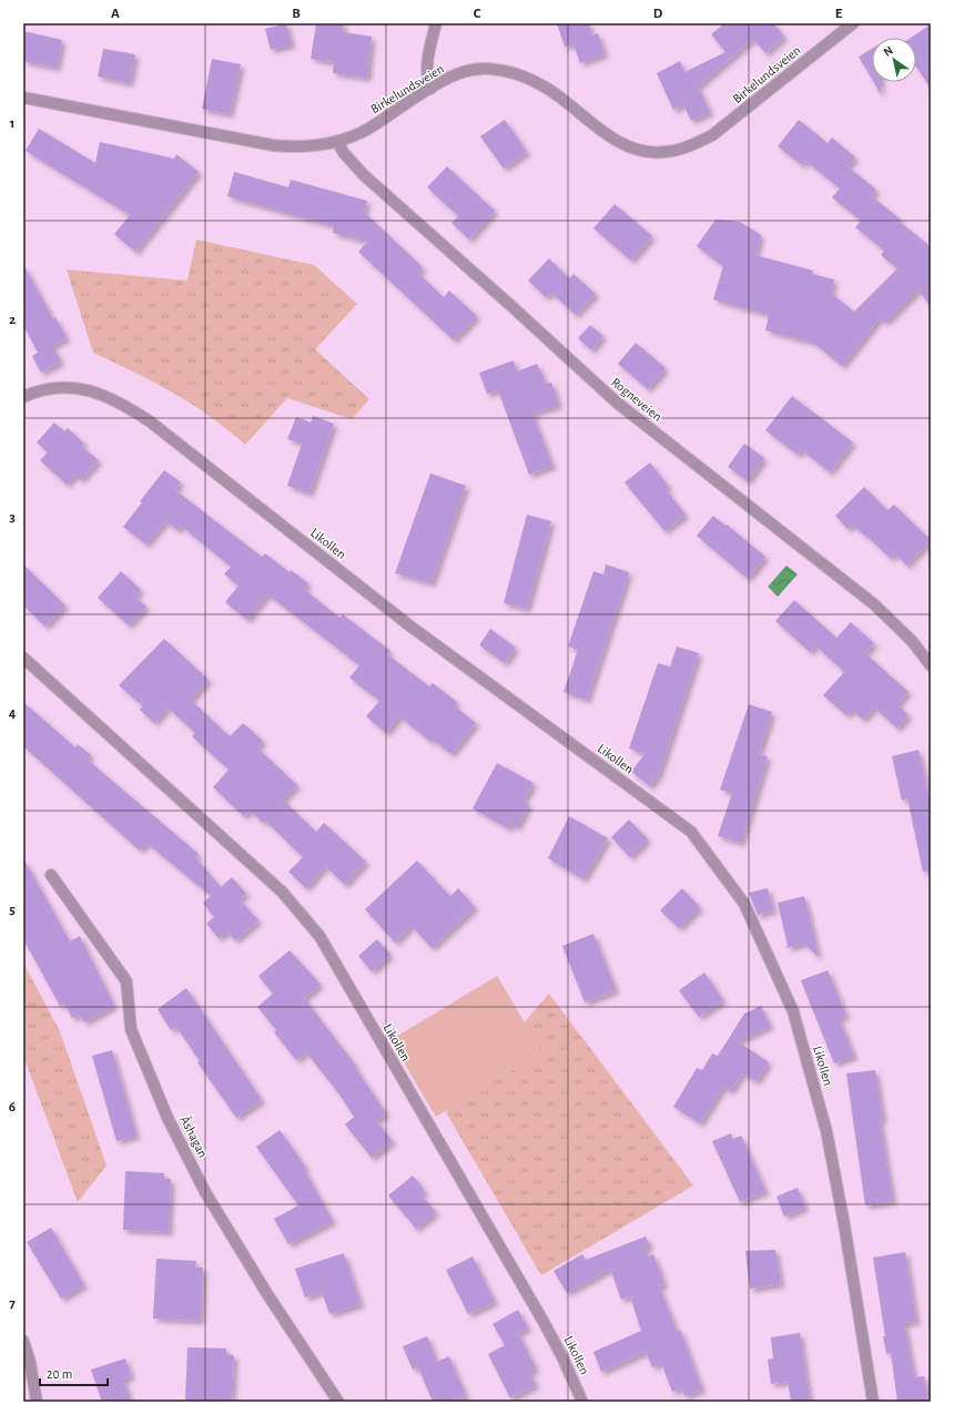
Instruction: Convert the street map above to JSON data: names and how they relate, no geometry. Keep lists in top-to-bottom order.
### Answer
{
  "streets": {
    "street": [
      "Birkelundsveien",
      "Rogneveien",
      "Likollen",
      "Åshagan"
    ]
  },
  "crossings": [
    ["Birkelundsveien", "Rogneveien"]
  ],
  "scale_bar": "20 m",
  "north": "top left",
  "grid": {
    "columns": [
      "A",
      "B",
      "C",
      "D",
      "E"
    ],
    "rows": [
      "1",
      "2",
      "3",
      "4",
      "5",
      "6",
      "7"
    ]
  }
}
